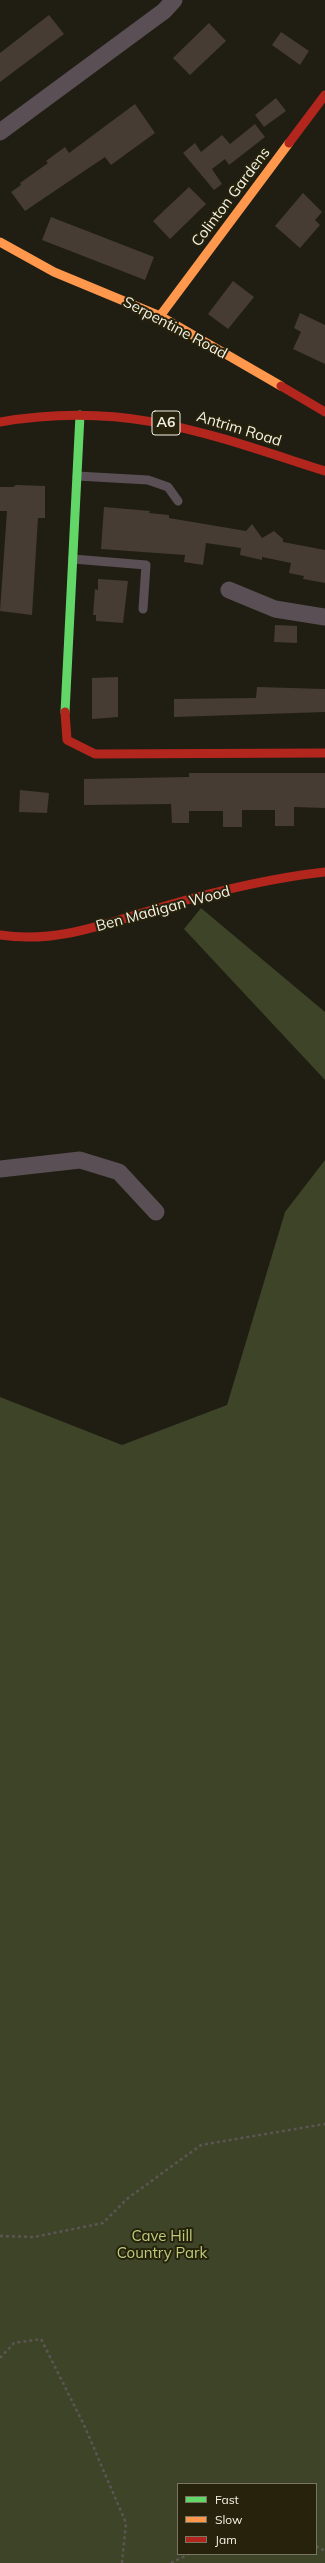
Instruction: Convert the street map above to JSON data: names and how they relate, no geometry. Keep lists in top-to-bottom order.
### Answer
{
  "streets": {
    "street": [
      "Colinton Gardens",
      "Serpentine Road",
      "A6",
      "Antrim Road",
      "Ben Madigan Wood"
    ]
  },
  "crossings": [
    ["Colinton Gardens", "Serpentine Road"]
  ],
  "parks": ["Cave Hill Country Park"],
  "legend": ["Fast", "Slow", "Jam"]
}
